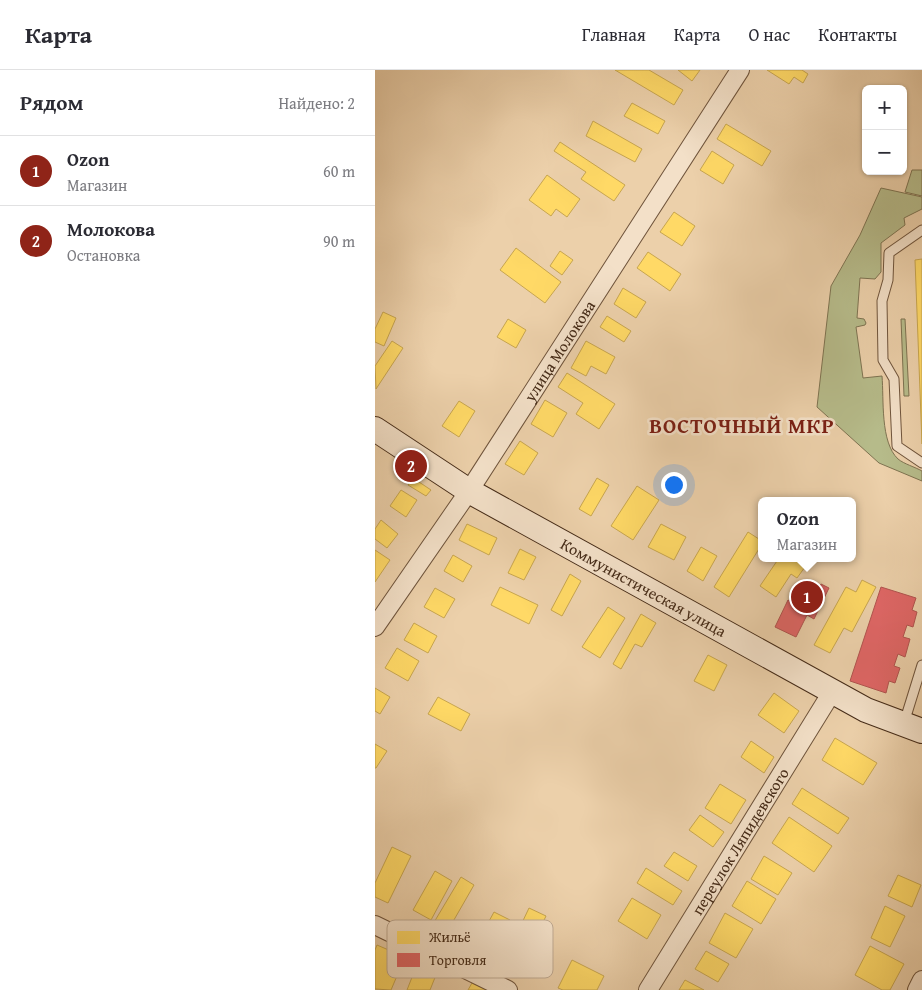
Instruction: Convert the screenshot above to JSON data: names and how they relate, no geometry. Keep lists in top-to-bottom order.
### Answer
{
  "streets": {
    "street": ["улица Молокова", "Коммунистическая улица", "переулок Ляпидевского"]
  },
  "crossings": [
    ["улица Молокова", "Коммунистическая улица"],
    ["Коммунистическая улица", "переулок Ляпидевского"]
  ],
  "districts": ["ВОСТОЧНЫЙ МКР"],
  "legend": ["Жильё", "Торговля"],
  "page": {
    "header": "Карта",
    "nav": [
      "Главная",
      "Карта",
      "О нас",
      "Контакты"
    ],
    "heading": ["Рядом", "Найдено: 2"],
    "map_buttons": ["+", "−"],
    "list": [
      {
        "mark": "1",
        "name": "Ozon",
        "note": "Магазин",
        "value": "60 m"
      },
      {
        "mark": "2",
        "name": "Молокова",
        "note": "Остановка",
        "value": "90 m"
      }
    ],
    "pins": ["2", "1"],
    "popup": ["Ozon", "Магазин"]
  }
}
